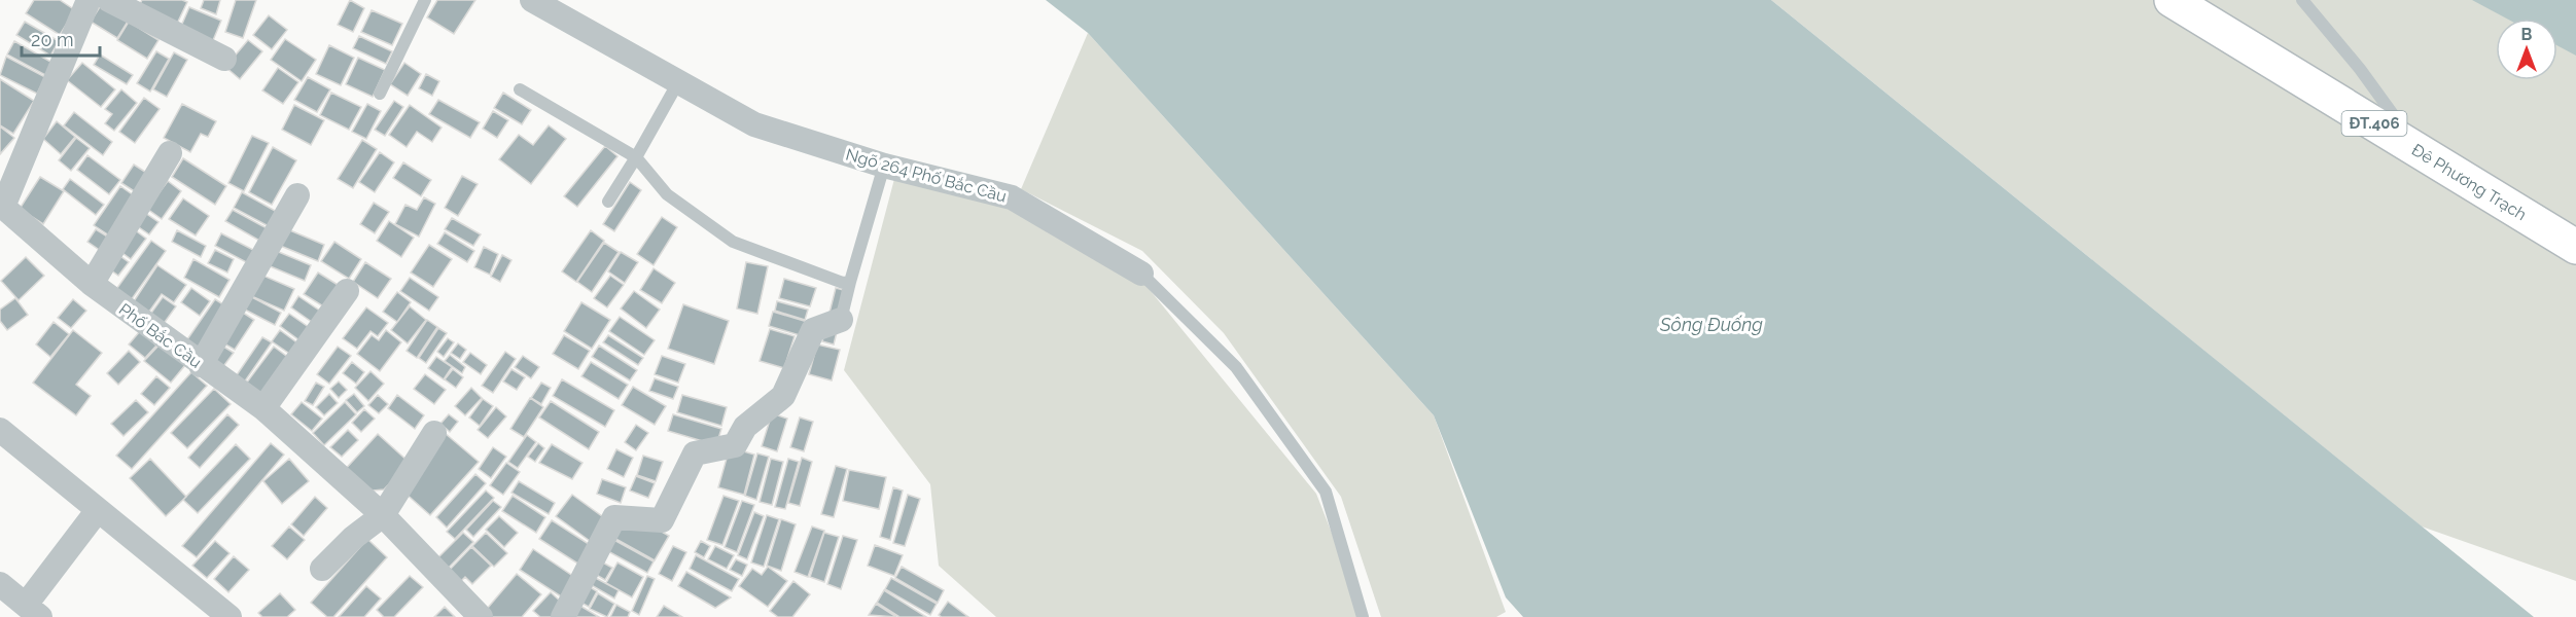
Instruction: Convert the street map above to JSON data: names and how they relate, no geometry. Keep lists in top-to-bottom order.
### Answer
{
  "streets": {
    "main road": ["ĐT.406", "Đê Phương Trạch"],
    "street": ["Ngõ 264 Phố Bắc Cầu", "Phố Bắc Cầu"]
  },
  "water": ["Sông Đuống"],
  "scale_bar": "20 m",
  "north": "top"
}
